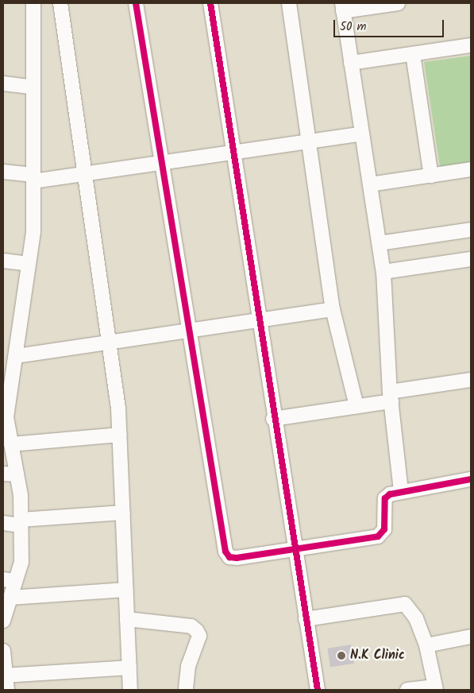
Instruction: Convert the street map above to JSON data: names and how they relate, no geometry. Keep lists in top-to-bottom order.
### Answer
{
  "places": ["N.K Clinic"],
  "scale_bar": "50 m"
}
